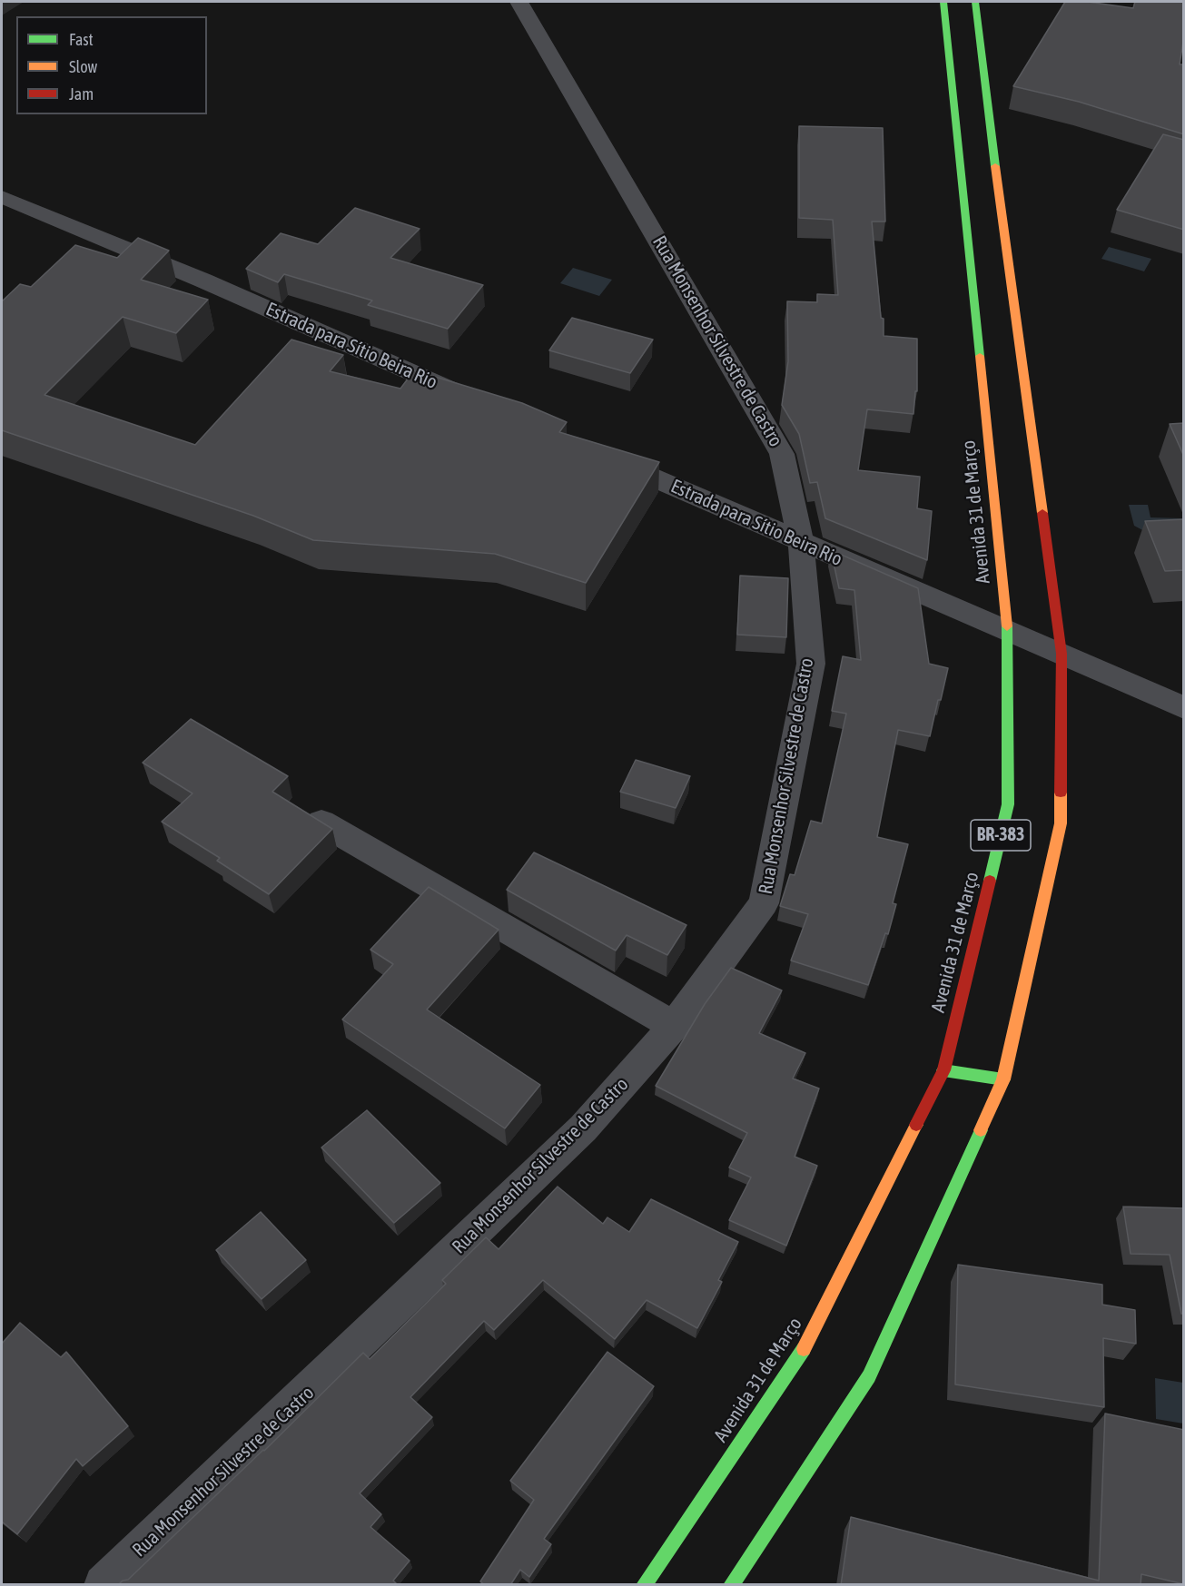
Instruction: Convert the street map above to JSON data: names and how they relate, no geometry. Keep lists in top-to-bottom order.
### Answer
{
  "streets": {
    "main road": ["Avenida 31 de Março", "BR-383"],
    "street": ["Rua Monsenhor Silvestre de Castro", "Estrada para Sítio Beira Rio"]
  },
  "crossings": [
    ["Rua Monsenhor Silvestre de Castro", "Estrada para Sítio Beira Rio"],
    ["Estrada para Sítio Beira Rio", "Avenida 31 de Março"],
    ["Estrada para Sítio Beira Rio", "BR-383"]
  ],
  "legend": ["Fast", "Slow", "Jam"]
}
